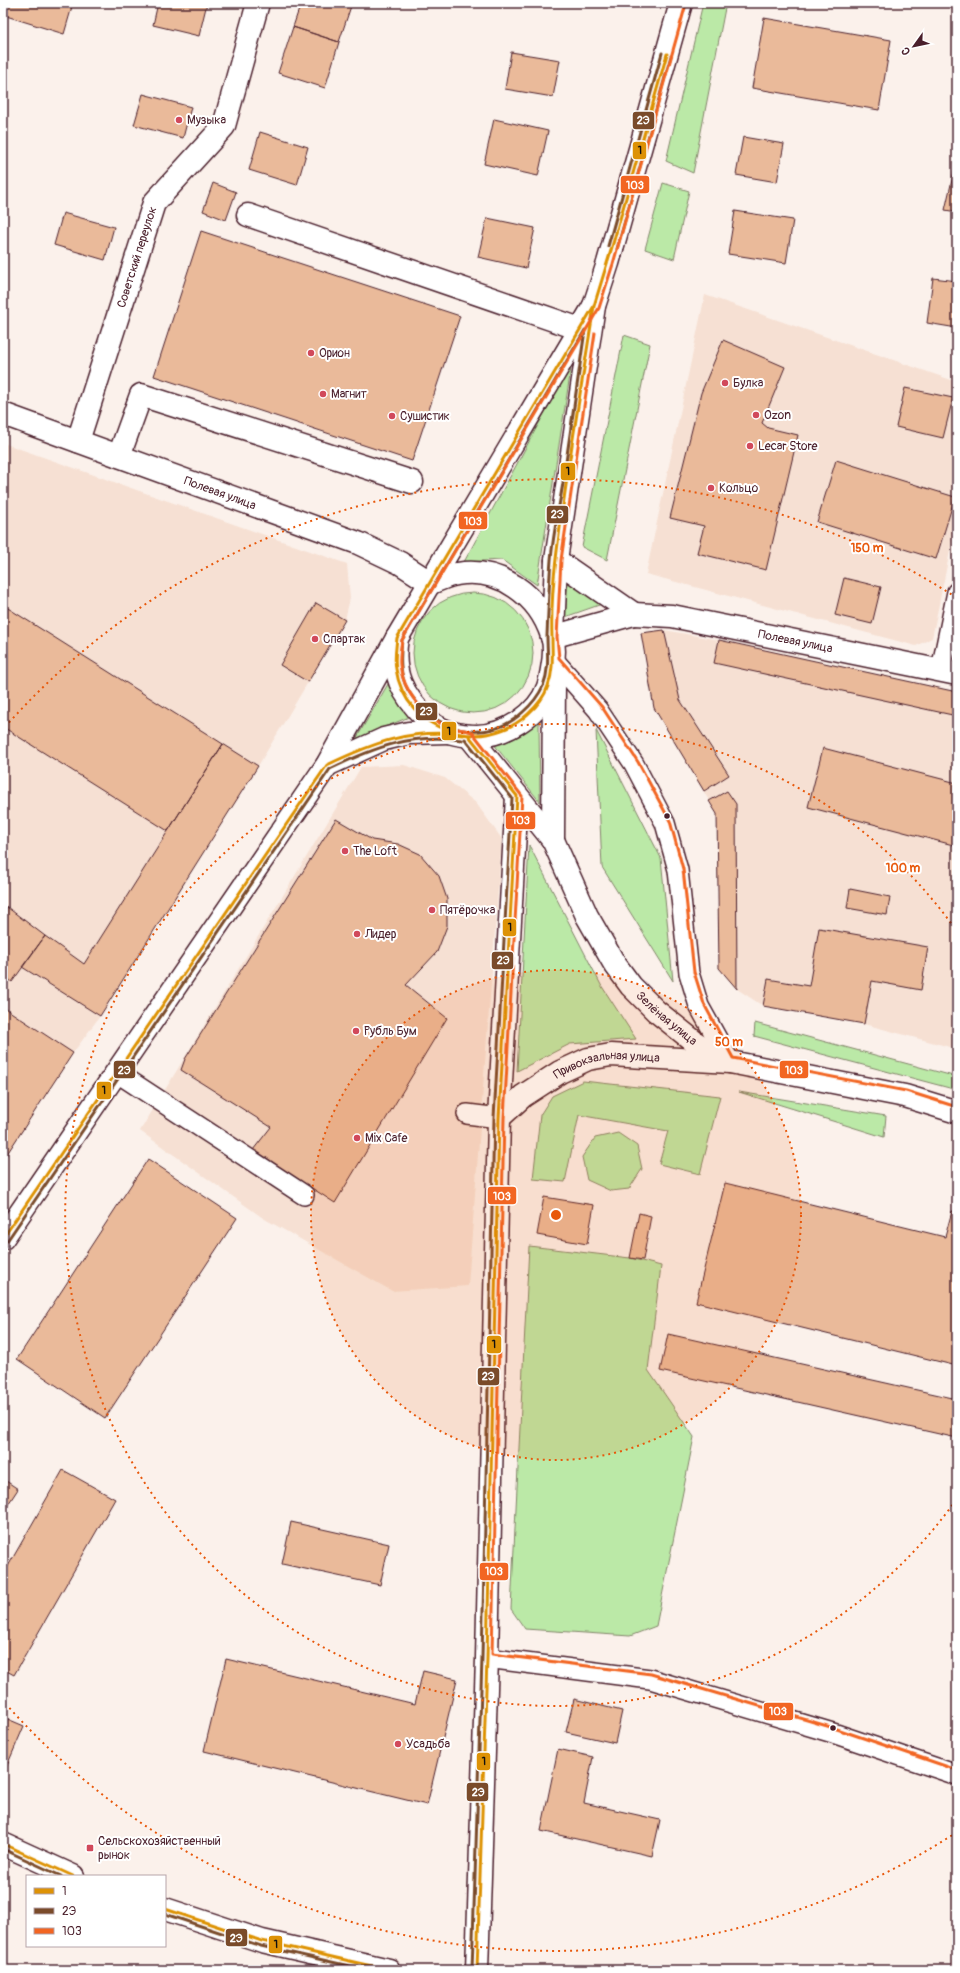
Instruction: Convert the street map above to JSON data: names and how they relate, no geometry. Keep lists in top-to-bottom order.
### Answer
{
  "streets": {
    "street": [
      "Советский переулок",
      "Полевая улица",
      "Зелёная улица",
      "Привокзальная улица"
    ]
  },
  "crossings": [
    ["Советский переулок", "Полевая улица"],
    ["Зелёная улица", "Привокзальная улица"]
  ],
  "places": {
    "other": [
      "Музыка",
      "Орион",
      "Булка",
      "Магнит",
      "Ozon",
      "Сушистик",
      "Lecar Store",
      "Кольцо",
      "Спартак",
      "The Loft",
      "Пятёрочка",
      "Лидер",
      "Рубль Бум",
      "Mix Cafe",
      "Усадьба"
    ],
    "transit": ["Сельскохозяйственный рынок"]
  },
  "lines": ["transit line 103", "transit line 2Э", "transit line 1"],
  "legend": ["1", "2Э", "103"],
  "north": "bottom left",
  "rings": ["150 m", "100 m", "50 m"]
}
